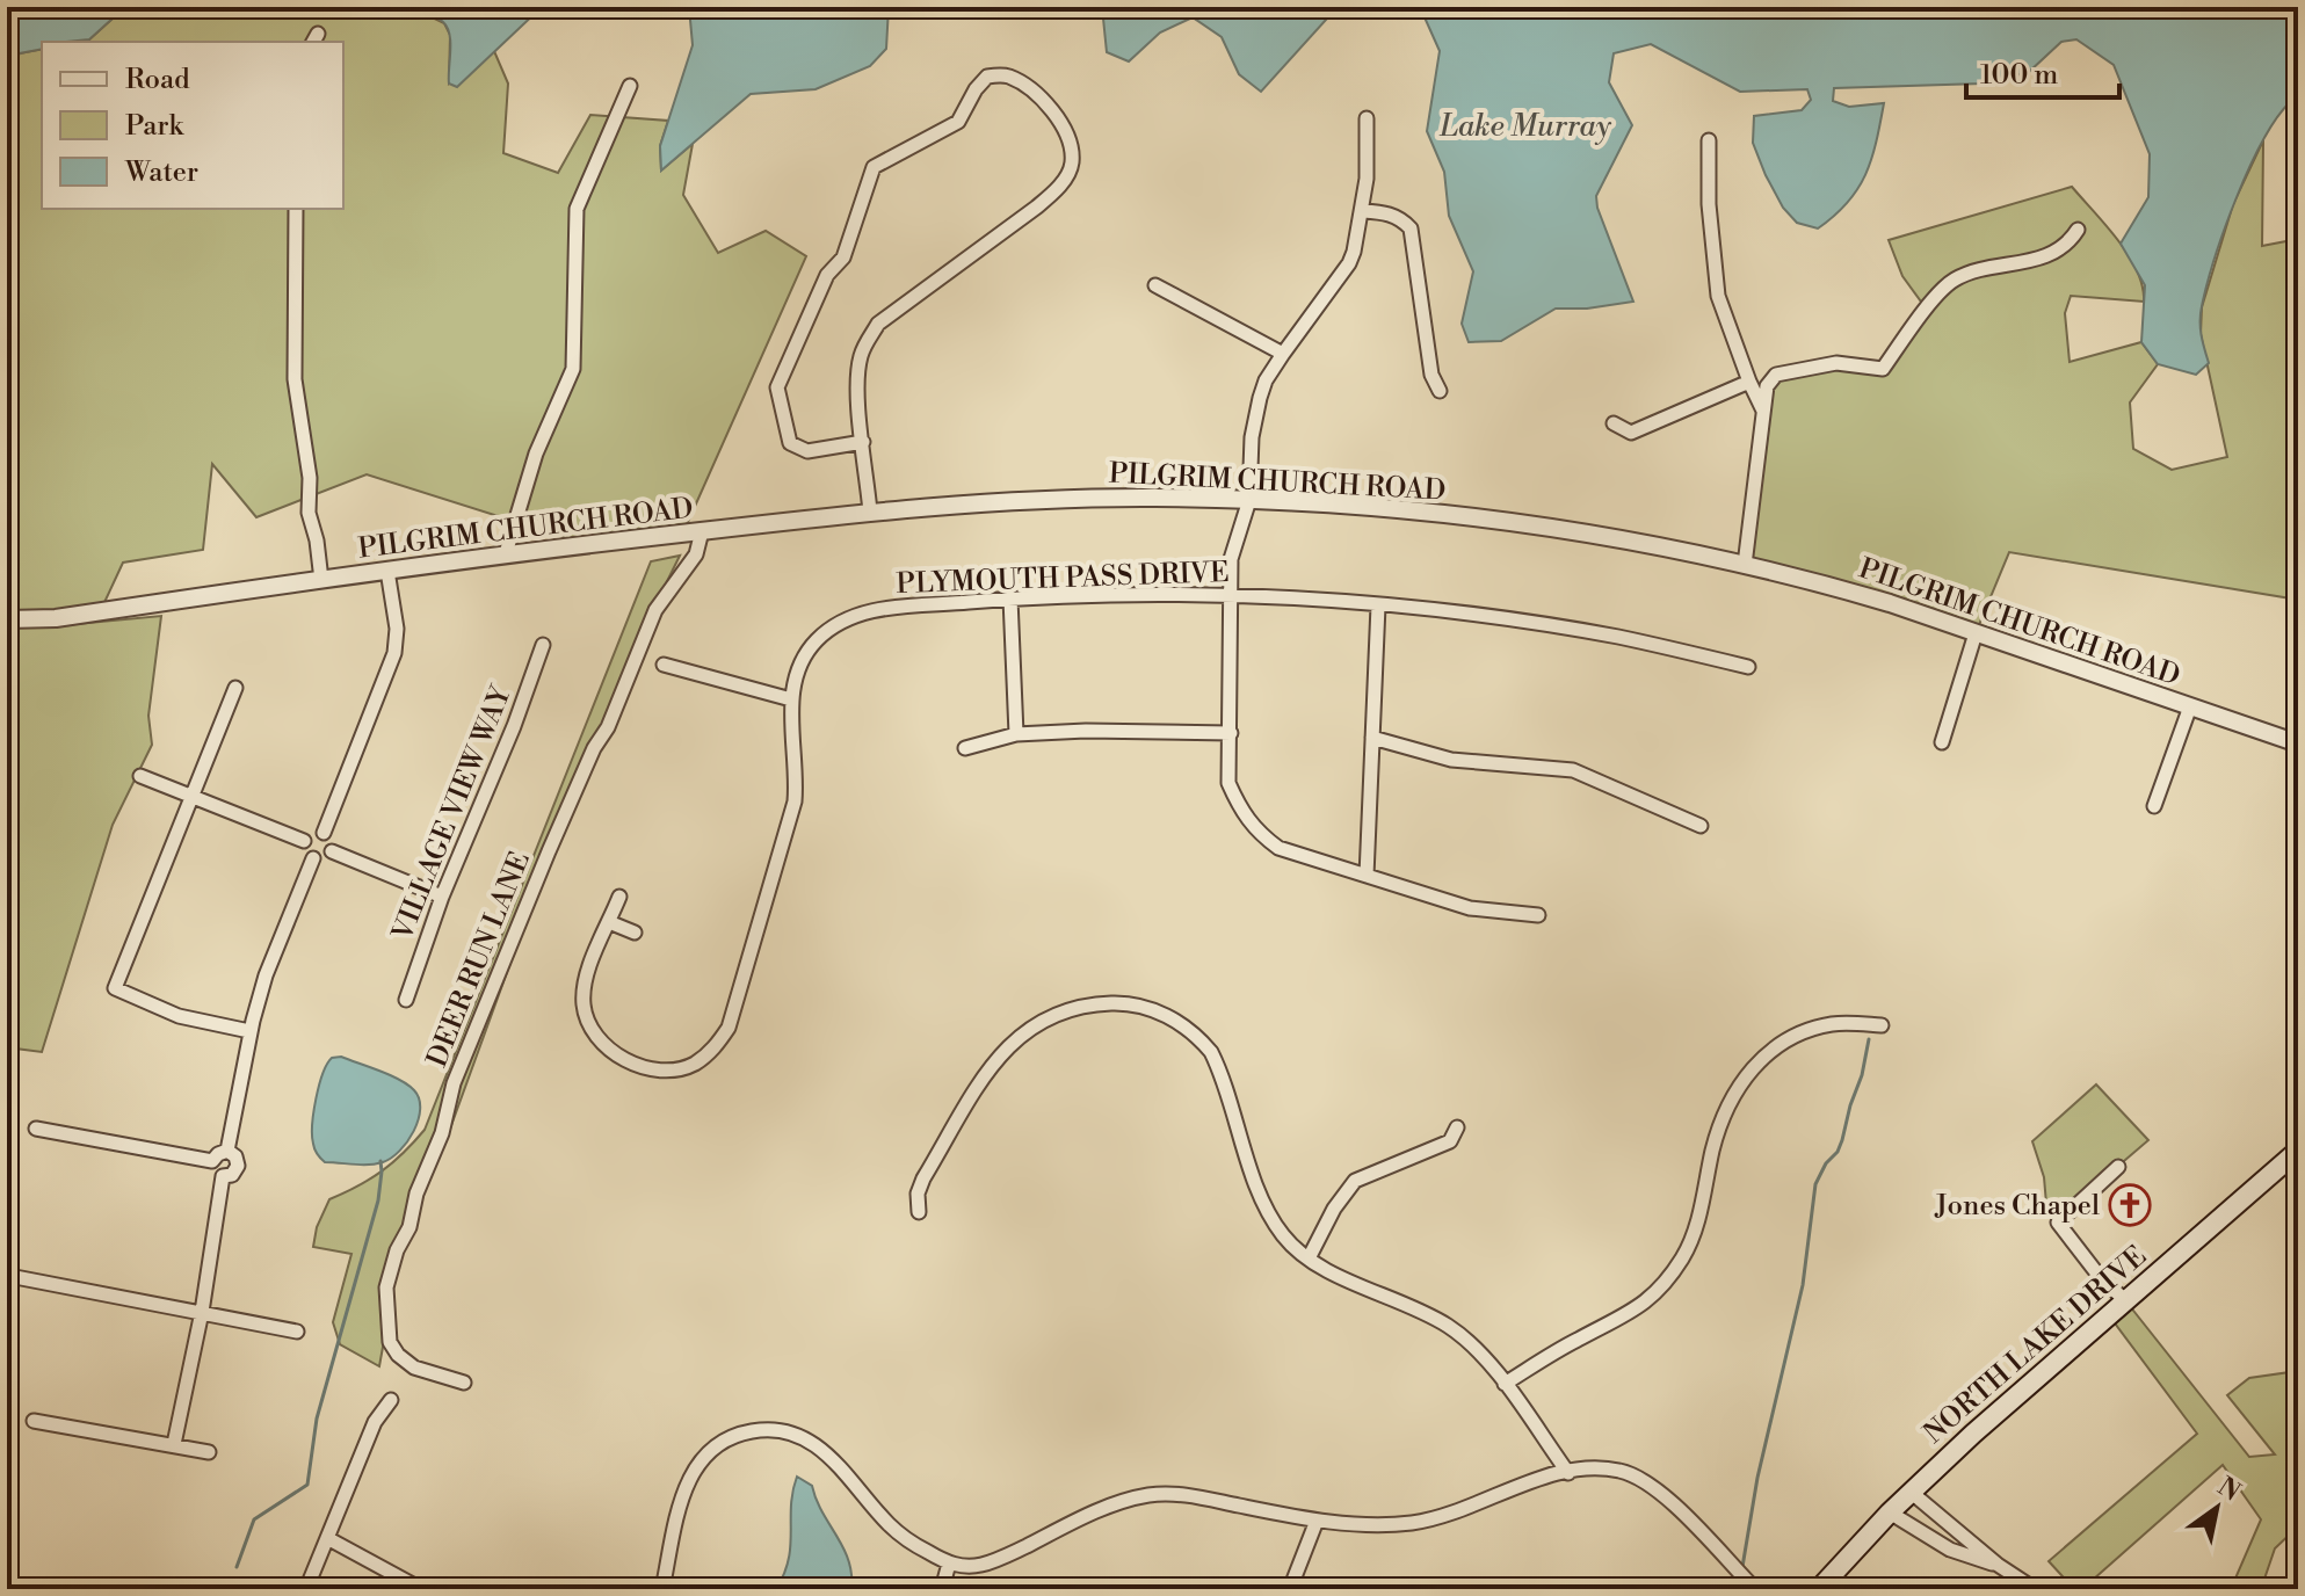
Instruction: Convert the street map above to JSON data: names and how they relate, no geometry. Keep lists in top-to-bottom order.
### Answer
{
  "streets": {
    "main road": ["NORTH LAKE DRIVE"],
    "street": [
      "PILGRIM CHURCH ROAD",
      "PLYMOUTH PASS DRIVE",
      "VILLAGE VIEW WAY",
      "DEER RUN LANE"
    ]
  },
  "crossings": [
    ["PILGRIM CHURCH ROAD", "DEER RUN LANE"]
  ],
  "water": ["Lake Murray"],
  "places": {
    "church": ["Jones Chapel"]
  },
  "legend": ["Road", "Park", "Water"],
  "scale_bar": "100 m",
  "north": "top right"
}
